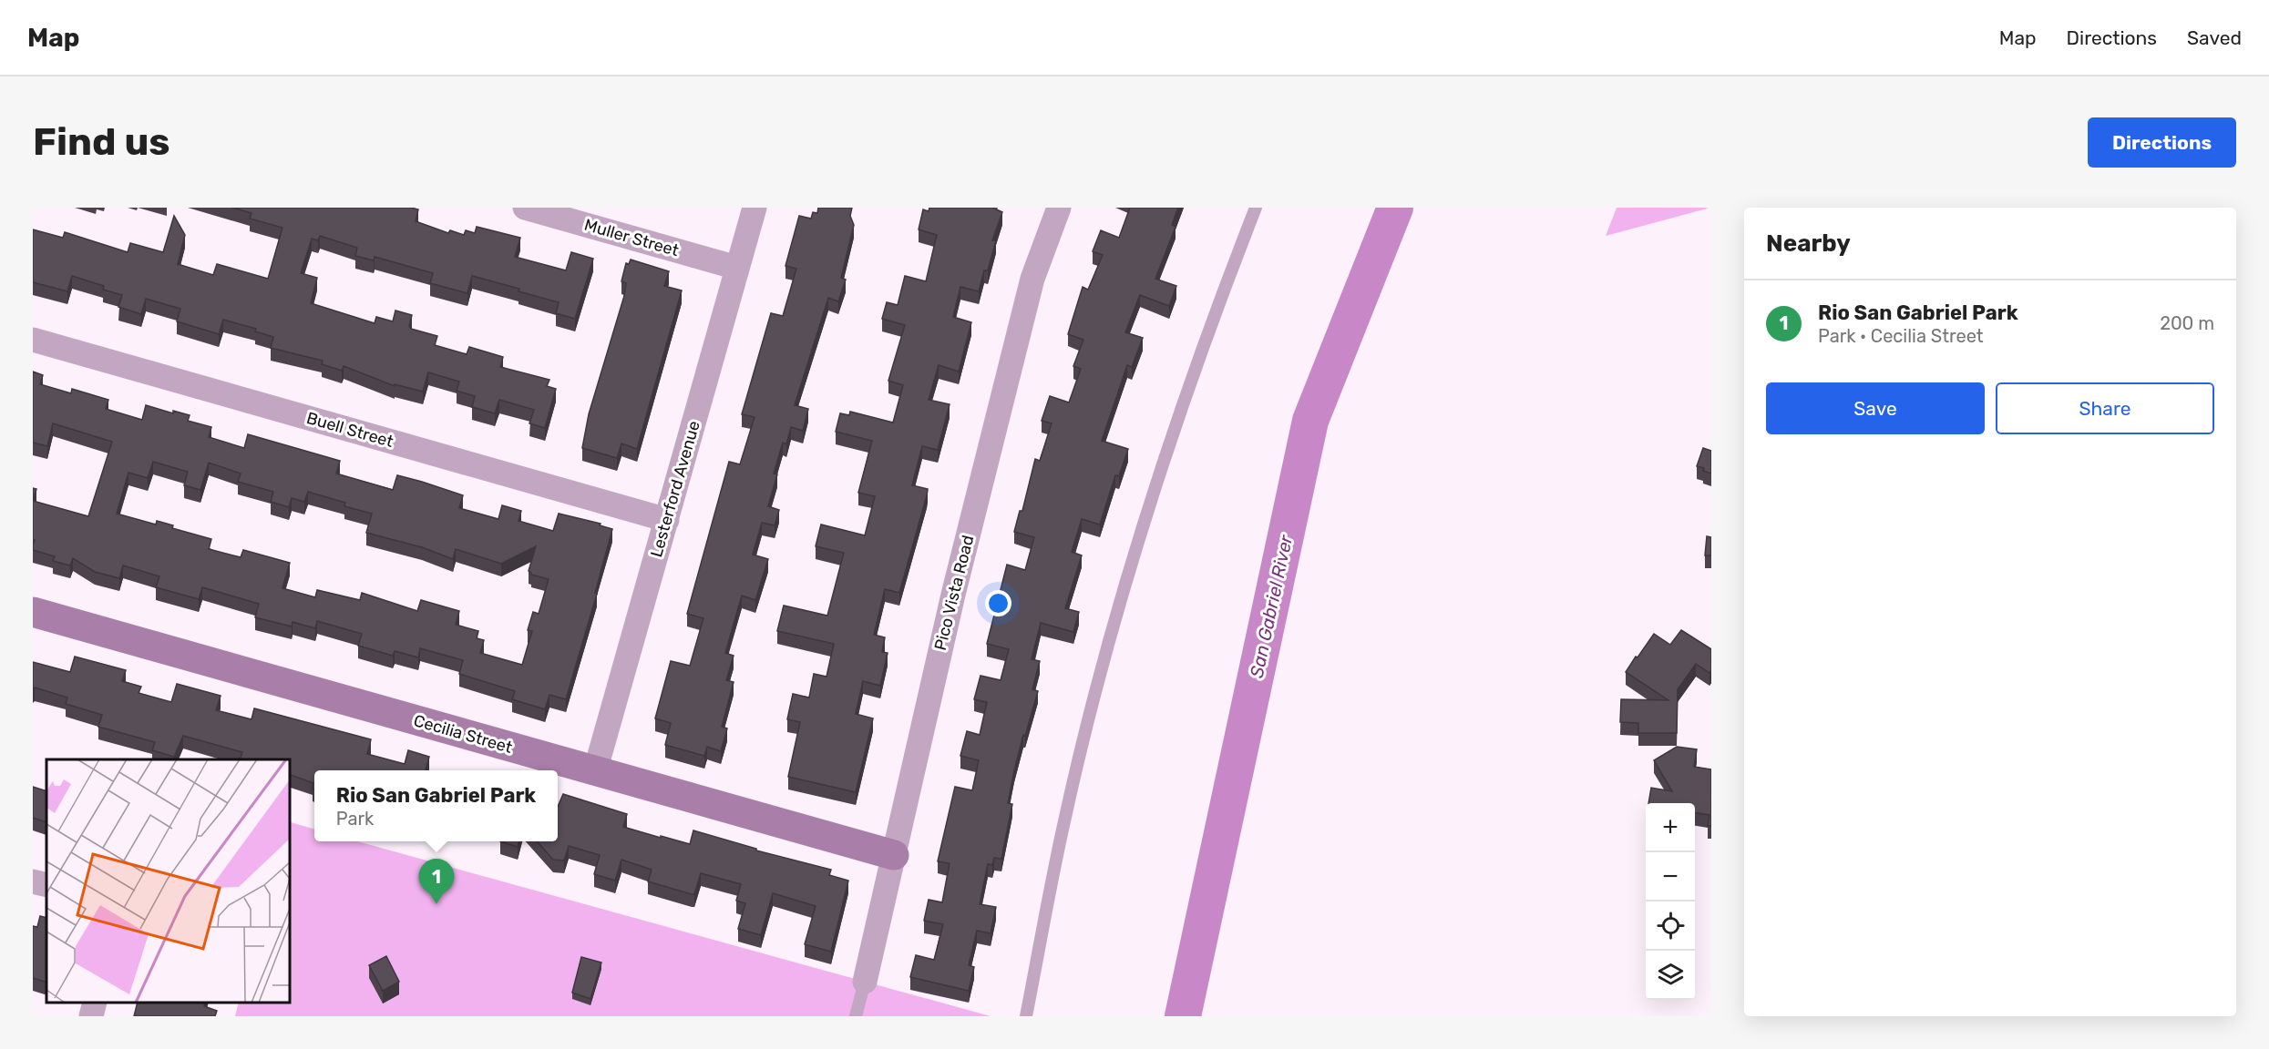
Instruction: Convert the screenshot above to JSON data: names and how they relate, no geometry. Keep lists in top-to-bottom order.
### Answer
{
  "streets": {
    "street": [
      "Muller Street",
      "Buell Street",
      "Lesterford Avenue",
      "Pico Vista Road",
      "Cecilia Street"
    ]
  },
  "crossings": [
    ["Muller Street", "Lesterford Avenue"],
    ["Buell Street", "Lesterford Avenue"],
    ["Lesterford Avenue", "Cecilia Street"],
    ["Pico Vista Road", "Cecilia Street"]
  ],
  "water": ["San Gabriel River"],
  "page": {
    "header": "Map",
    "nav": ["Map", "Directions", "Saved"],
    "buttons": [
      "Directions",
      ["Save", "Share"]
    ],
    "title": "Find us",
    "heading": "Nearby",
    "list": [
      {
        "mark": "1",
        "name": "Rio San Gabriel Park",
        "note": "Park · Cecilia Street",
        "value": "200 m"
      }
    ],
    "popup": ["Rio San Gabriel Park", "Park"],
    "map_buttons": ["+", "−"],
    "pins": "1"
  }
}
